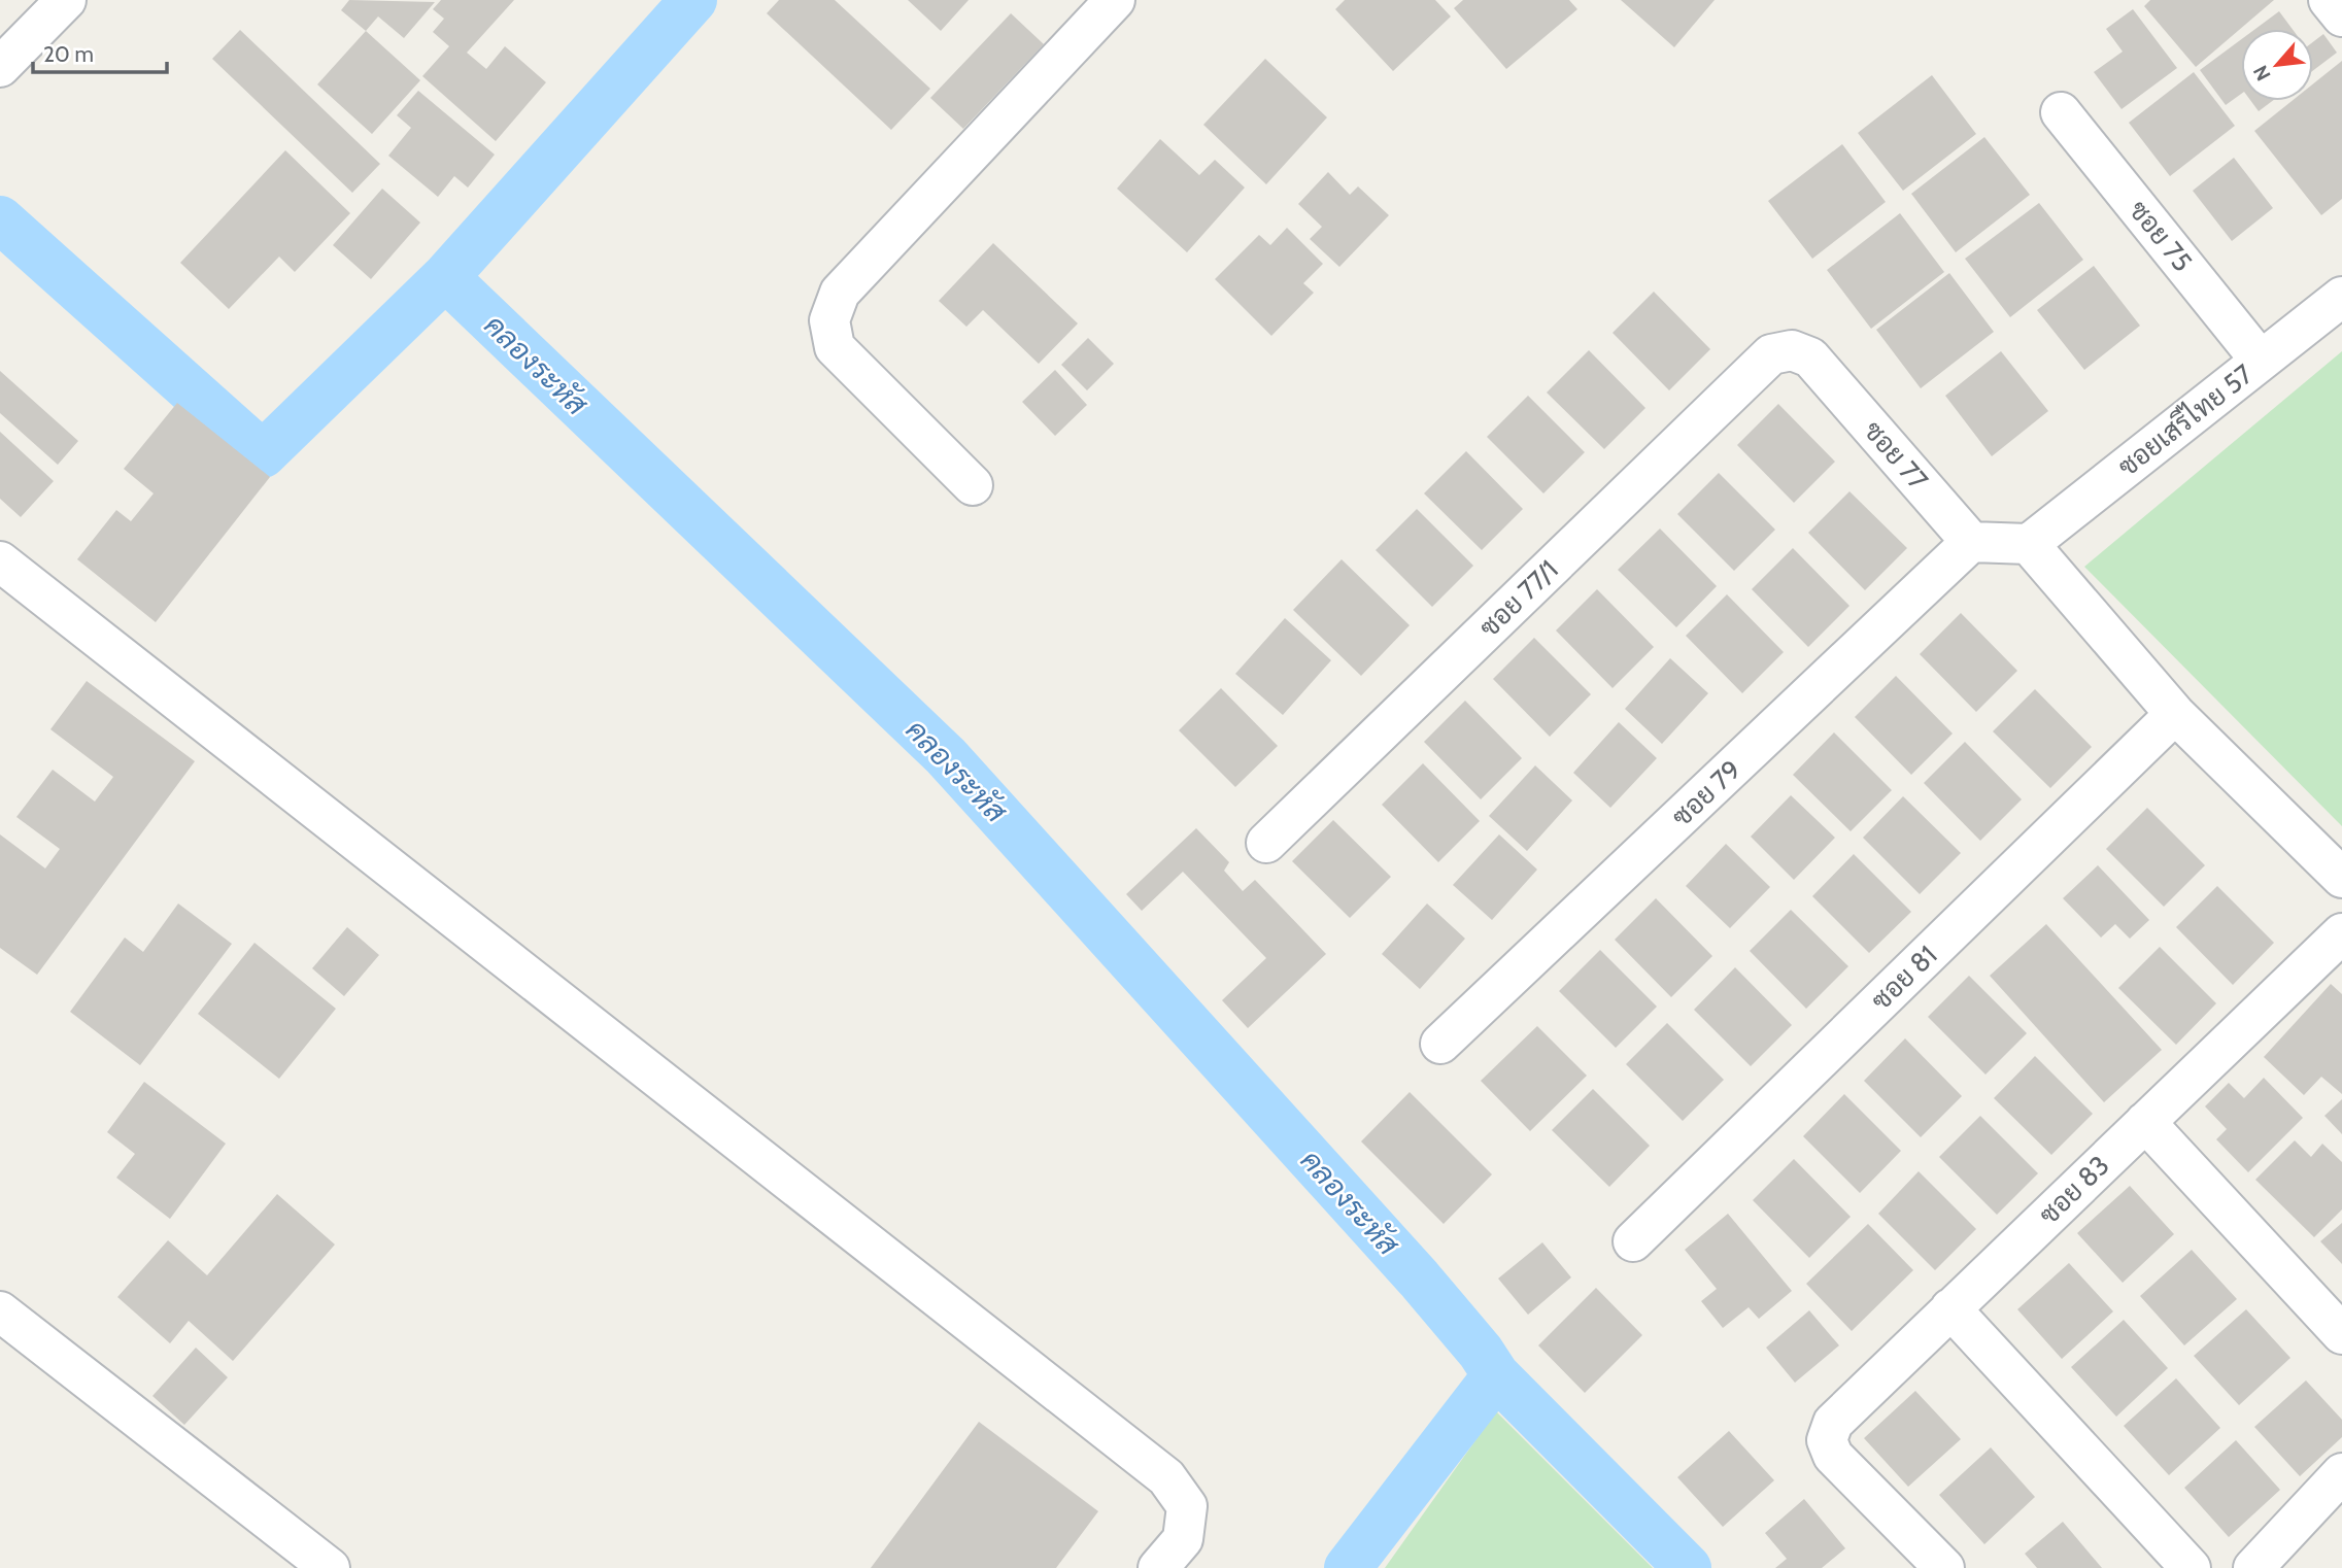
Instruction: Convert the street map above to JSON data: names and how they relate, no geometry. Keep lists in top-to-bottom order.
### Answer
{
  "streets": {
    "street": [
      "ซอย 75",
      "ซอยเสรีไทย 57",
      "ซอย 77",
      "ซอย 77/1",
      "ซอย 79",
      "ซอย 81",
      "ซอย 83"
    ]
  },
  "crossings": [
    ["ซอย 75", "ซอยเสรีไทย 57"],
    ["ซอย 77", "ซอย 77/1"],
    ["ซอย 77", "ซอย 79"]
  ],
  "water": ["คลองระหัส"],
  "scale_bar": "20 m",
  "north": "bottom left"
}
